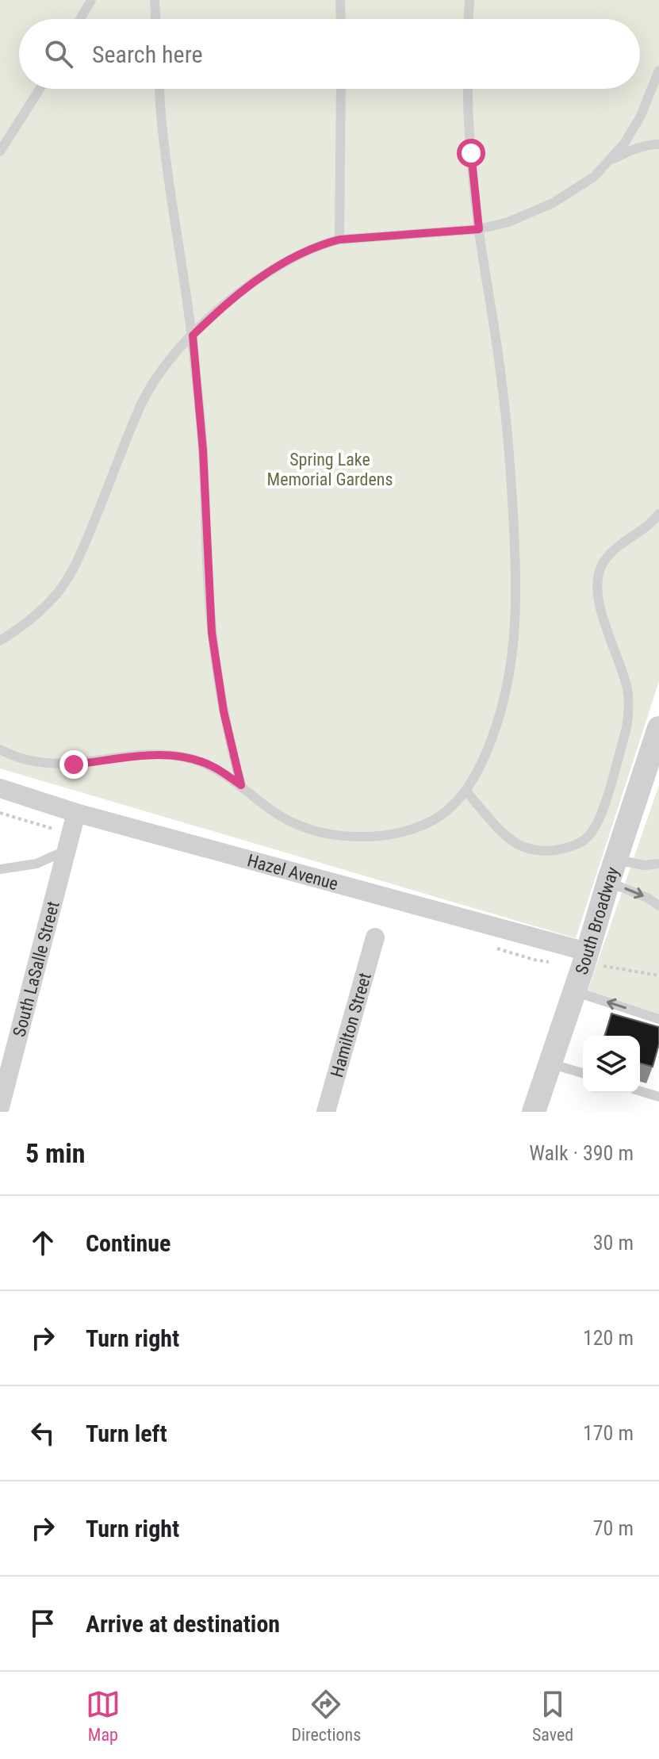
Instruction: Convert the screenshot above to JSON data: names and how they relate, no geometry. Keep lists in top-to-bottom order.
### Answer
{
  "streets": {
    "street": [
      "Hazel Avenue",
      "South Broadway",
      "South LaSalle Street",
      "Hamilton Street"
    ]
  },
  "crossings": [
    ["Hazel Avenue", "South Broadway"],
    ["Hazel Avenue", "South LaSalle Street"]
  ],
  "parks": ["Spring Lake Memorial Gardens"],
  "page": {
    "search": "Search here",
    "heading": ["5 min", "Walk · 390 m"],
    "list": [
      ["Continue", "30 m"],
      ["Turn right", "120 m"],
      ["Turn left", "170 m"],
      ["Turn right", "70 m"],
      "Arrive at destination"
    ],
    "nav": ["Map", "Directions", "Saved"]
  }
}
